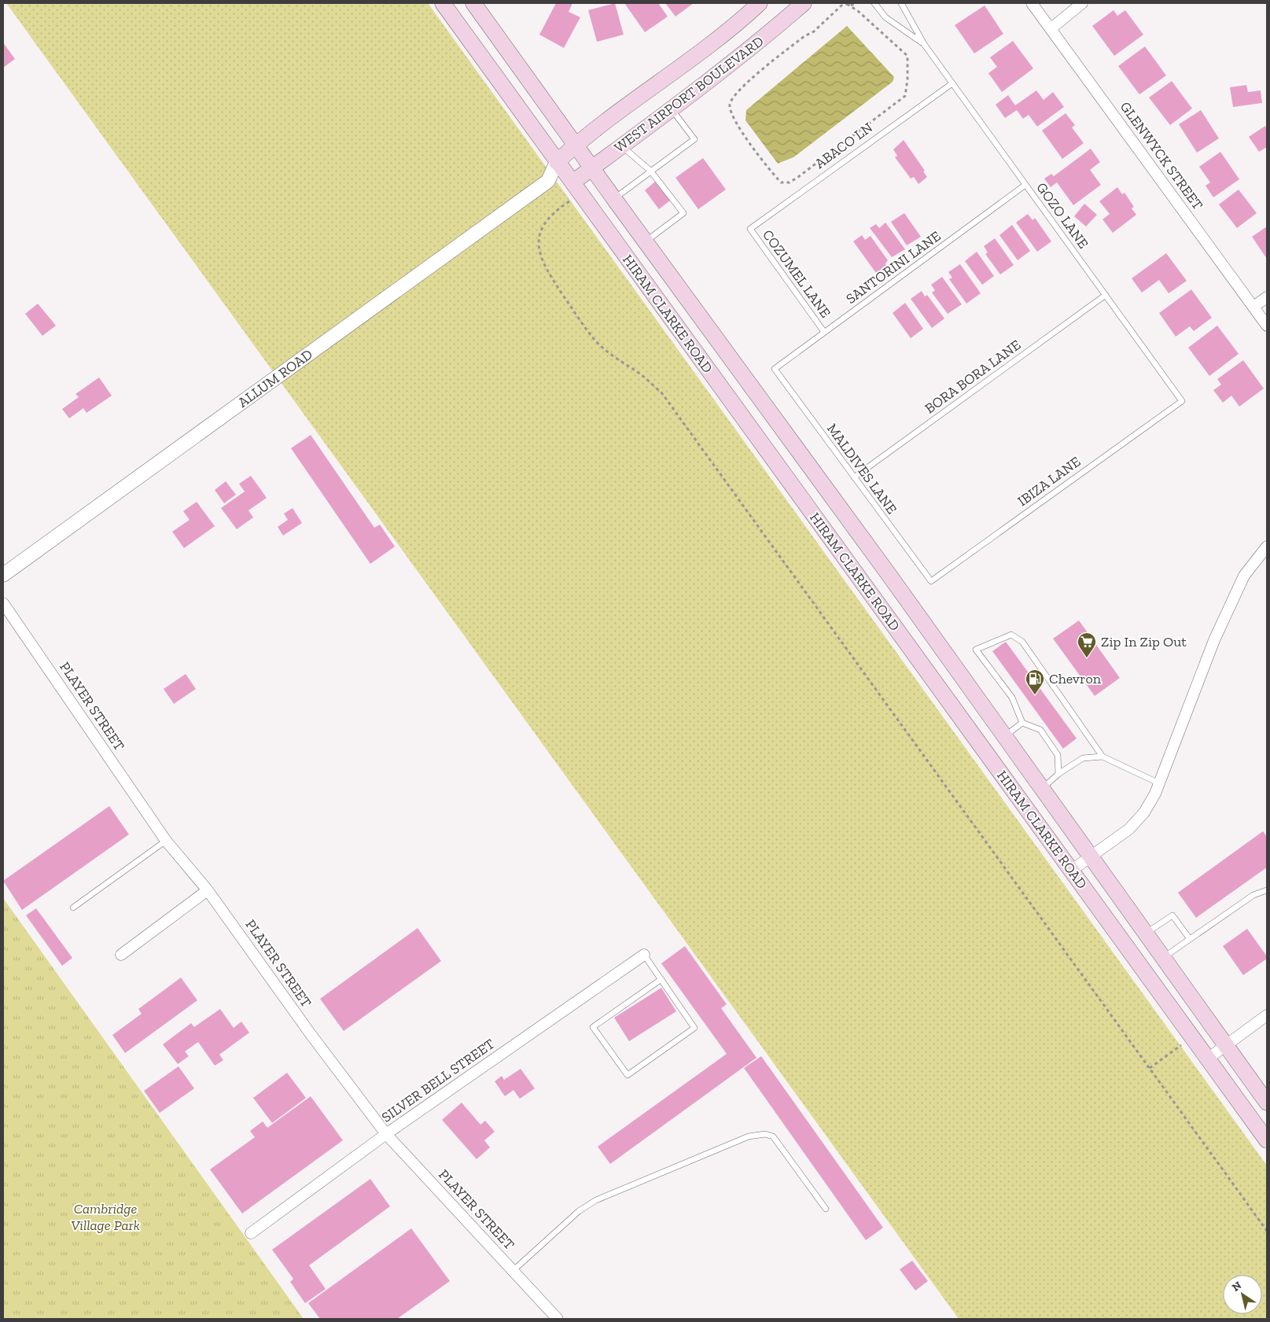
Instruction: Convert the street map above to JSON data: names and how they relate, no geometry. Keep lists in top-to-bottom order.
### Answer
{
  "streets": {
    "main road": ["WEST AIRPORT BOULEVARD", "HIRAM CLARKE ROAD"],
    "street": [
      "GLENWYCK STREET",
      "ALLUM ROAD",
      "PLAYER STREET",
      "SILVER BELL STREET"
    ],
    "lane": [
      "ABACO LN",
      "GOZO LANE",
      "SANTORINI LANE",
      "COZUMEL LANE",
      "BORA BORA LANE",
      "MALDIVES LANE",
      "IBIZA LANE"
    ]
  },
  "crossings": [
    ["WEST AIRPORT BOULEVARD", "HIRAM CLARKE ROAD"],
    ["WEST AIRPORT BOULEVARD", "ALLUM ROAD"],
    ["ABACO LN", "GOZO LANE"],
    ["ABACO LN", "COZUMEL LANE"],
    ["GOZO LANE", "SANTORINI LANE"],
    ["GOZO LANE", "BORA BORA LANE"],
    ["GOZO LANE", "IBIZA LANE"],
    ["SANTORINI LANE", "COZUMEL LANE"],
    ["SANTORINI LANE", "MALDIVES LANE"],
    ["HIRAM CLARKE ROAD", "ALLUM ROAD"],
    ["BORA BORA LANE", "MALDIVES LANE"],
    ["MALDIVES LANE", "IBIZA LANE"],
    ["PLAYER STREET", "SILVER BELL STREET"]
  ],
  "parks": ["Cambridge Village Park"],
  "places": {
    "supermarket": ["Zip In Zip Out"],
    "fuel station": ["Chevron"]
  },
  "north": "top left"
}
